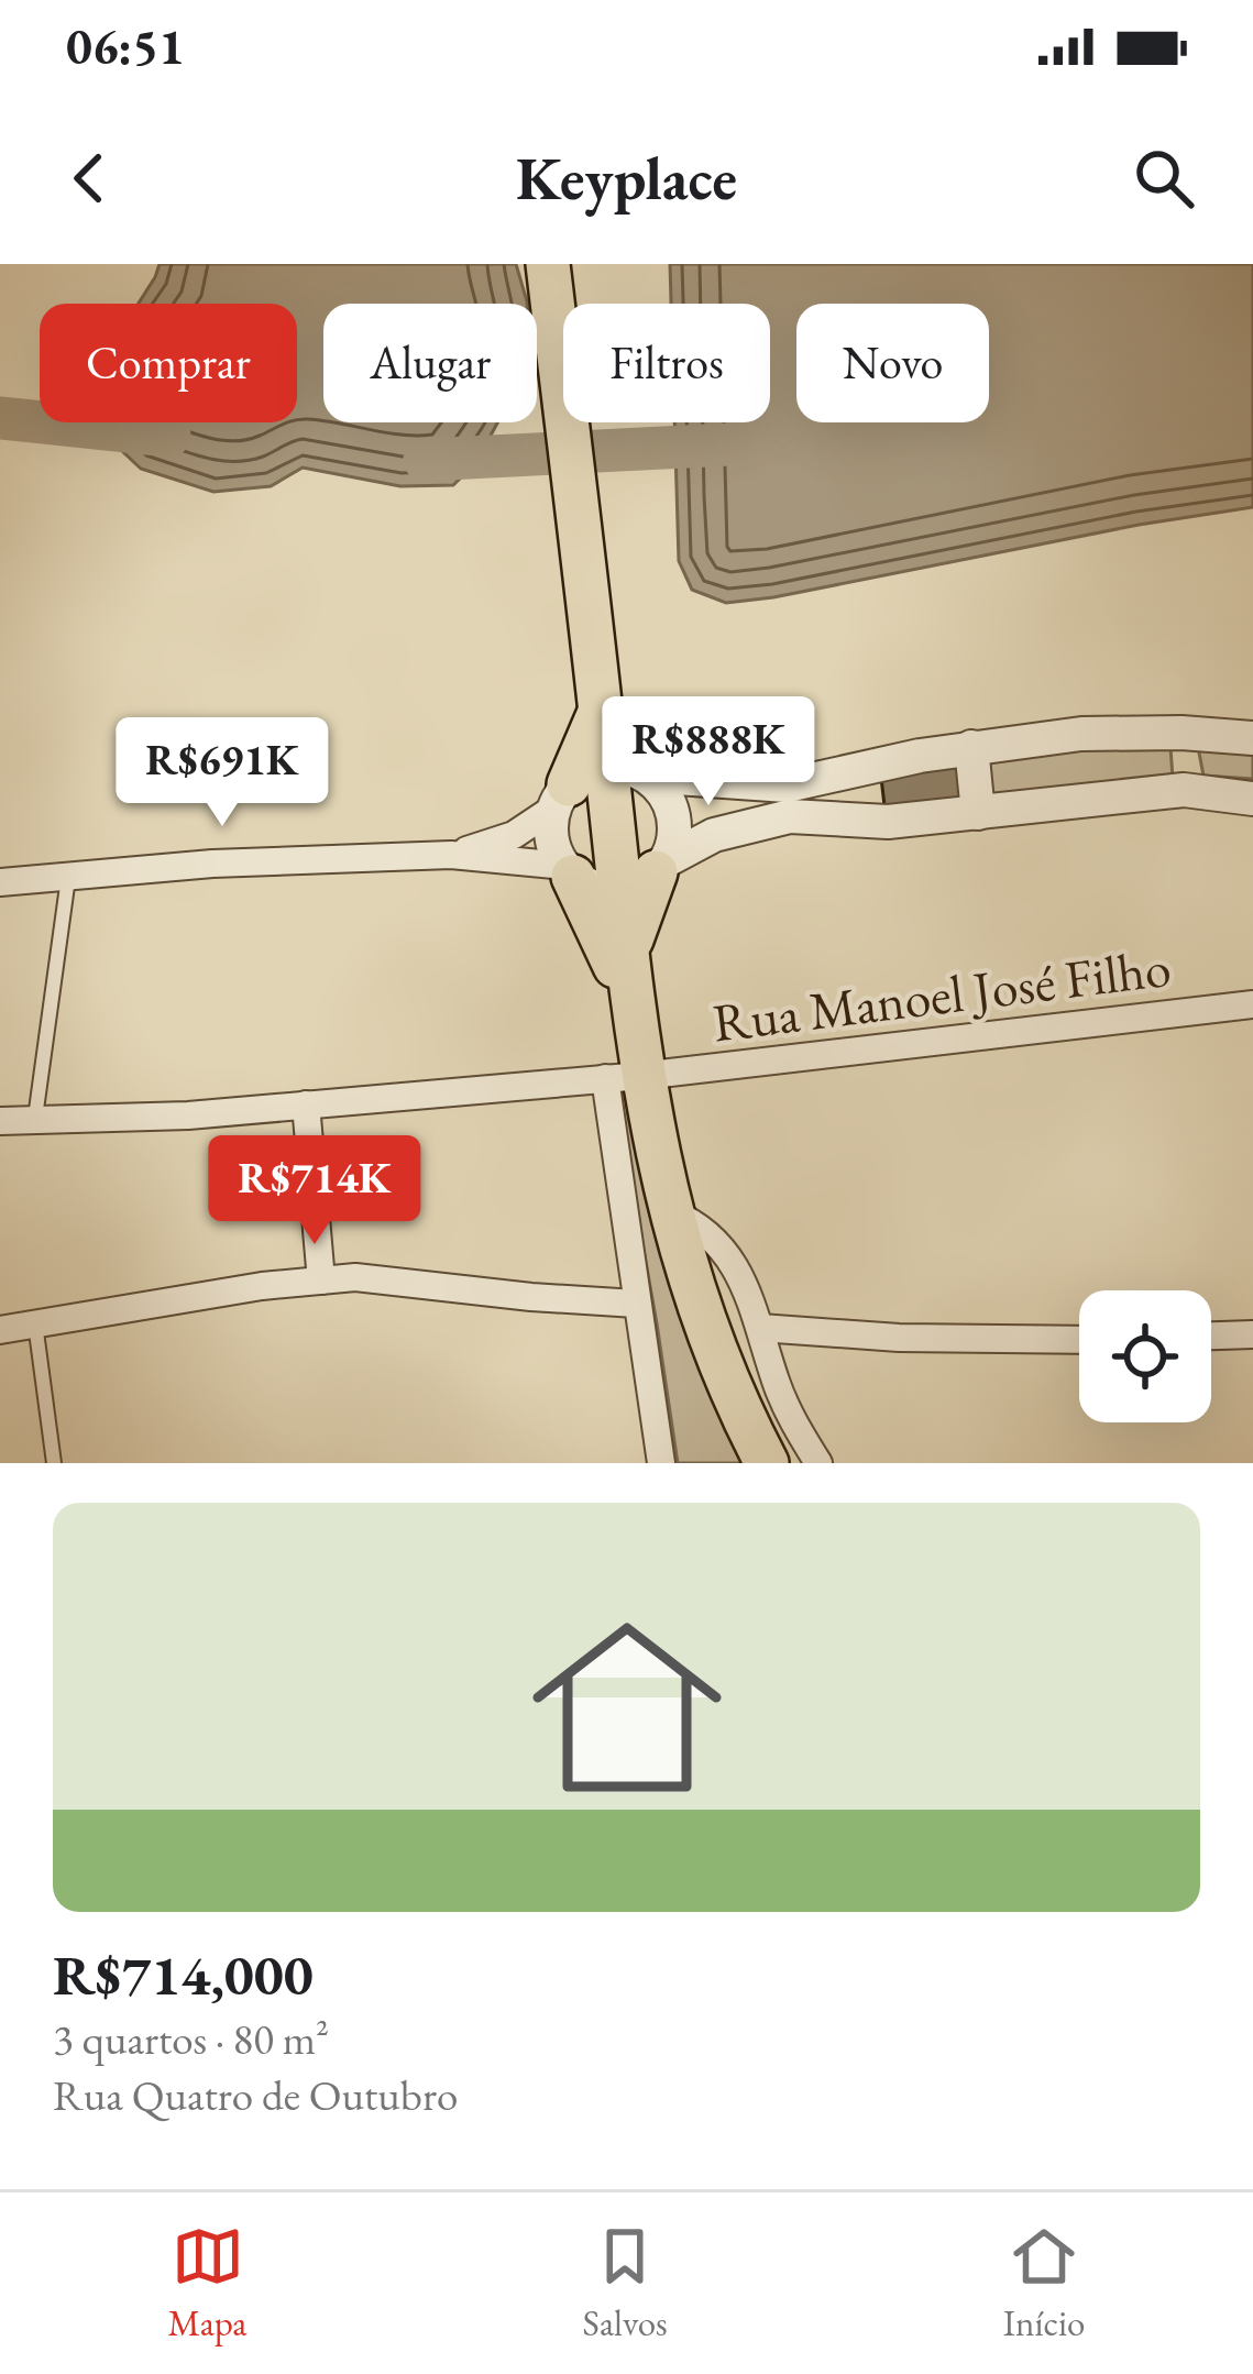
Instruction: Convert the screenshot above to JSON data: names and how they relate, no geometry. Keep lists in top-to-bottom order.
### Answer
{
  "streets": {
    "street": ["Rua Manoel José Filho"]
  },
  "page": {
    "status": "06:51",
    "header": "Keyplace",
    "chip": [
      "Comprar",
      "Alugar",
      "Filtros",
      "Novo"
    ],
    "price": ["R$888K", "R$691K", "R$714K"],
    "list": [
      {
        "name": "R$714,000",
        "note": "3 quartos · 80 m² · Rua Quatro de Outubro"
      }
    ],
    "tabs": ["Mapa", "Salvos", "Início"]
  }
}
